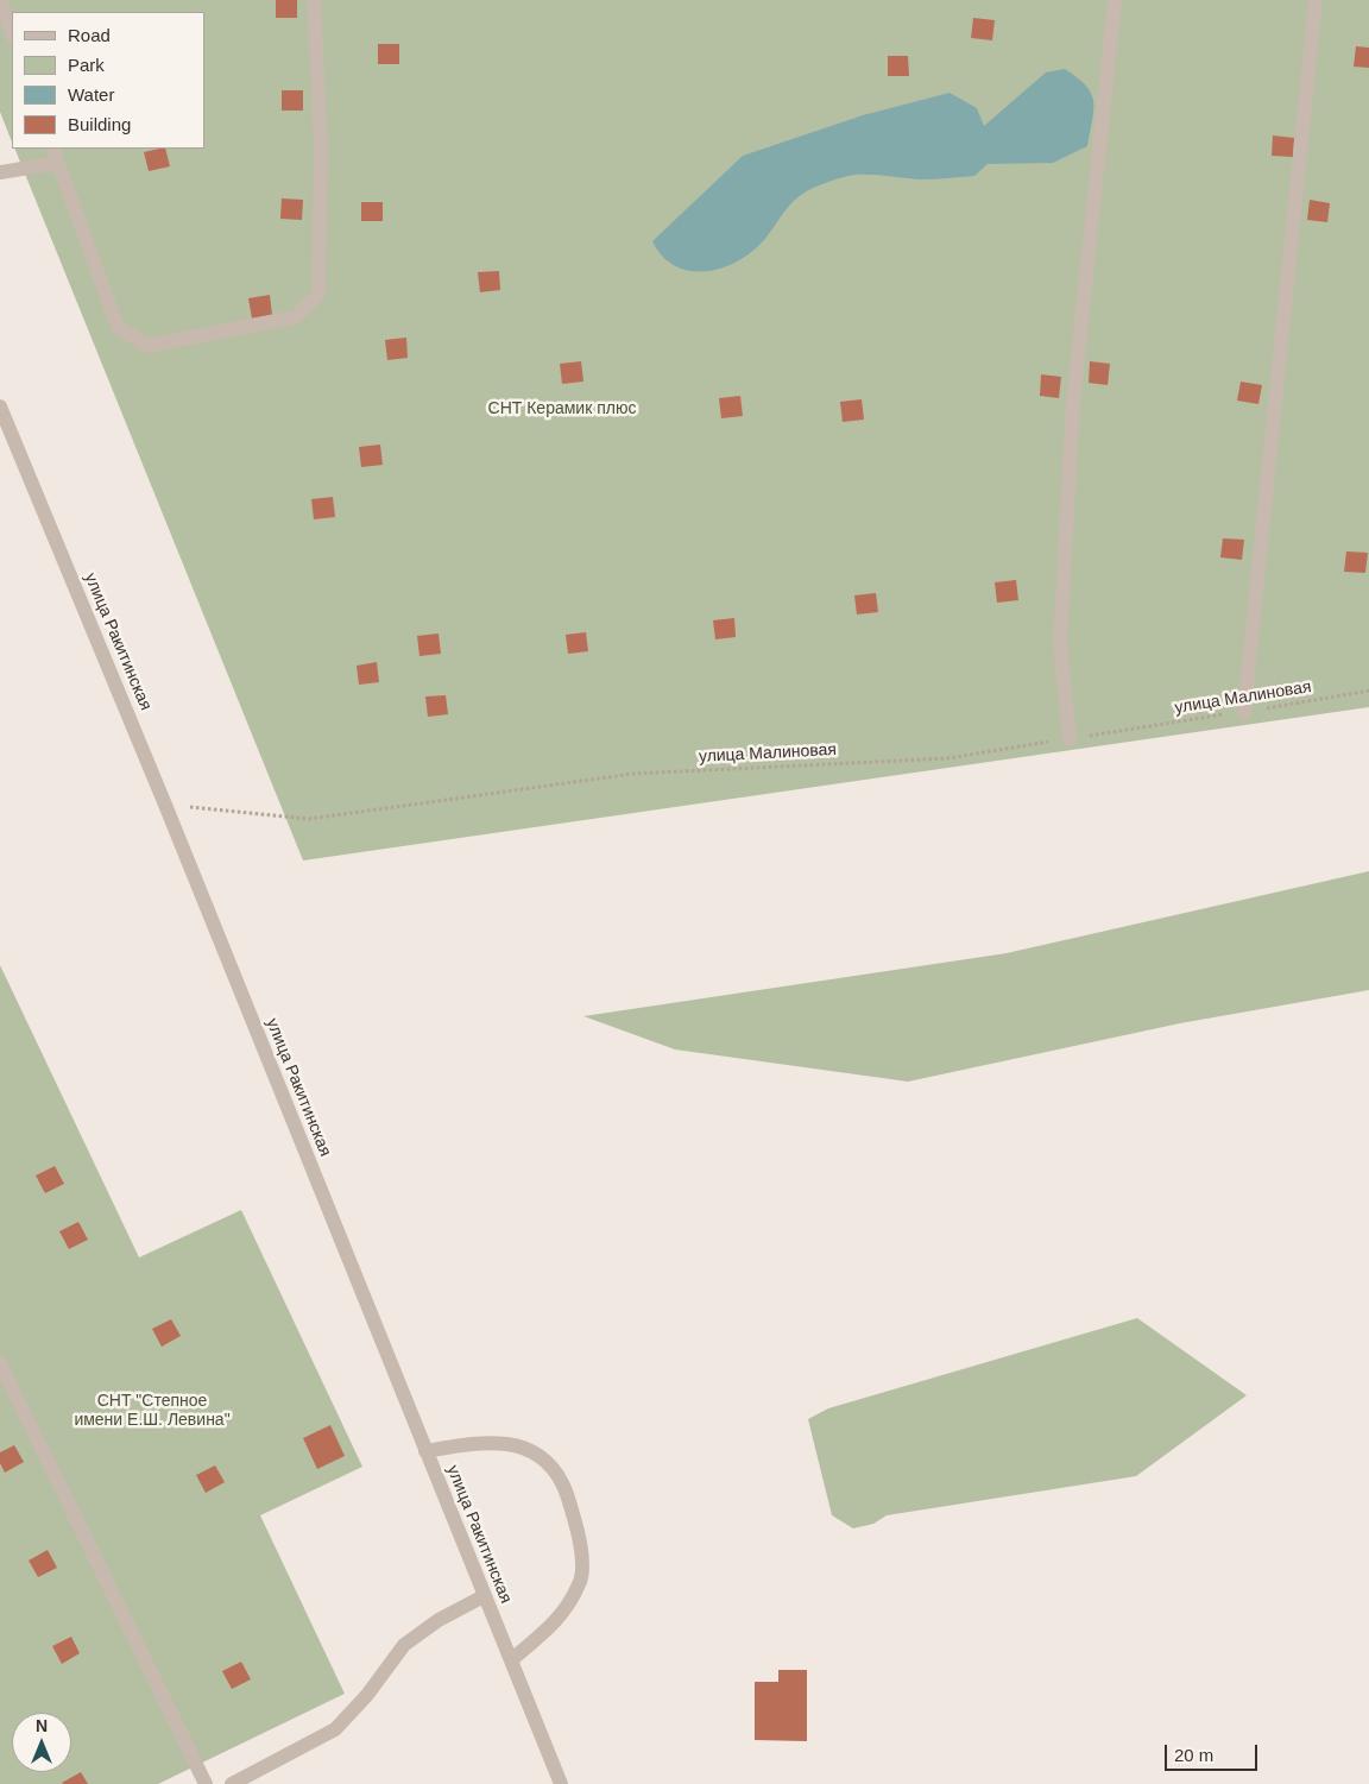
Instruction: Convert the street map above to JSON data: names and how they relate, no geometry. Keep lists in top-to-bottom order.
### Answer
{
  "streets": {
    "street": ["улица Ракитинская"],
    "path": ["улица Малиновая"]
  },
  "crossings": [
    ["улица Ракитинская", "улица Малиновая"]
  ],
  "parks": ["СНТ Керамик плюс", "СНТ \"Степное имени Е.Ш. Левина\""],
  "legend": [
    "Road",
    "Park",
    "Water",
    "Building"
  ],
  "scale_bar": "20 m",
  "north": "top"
}
